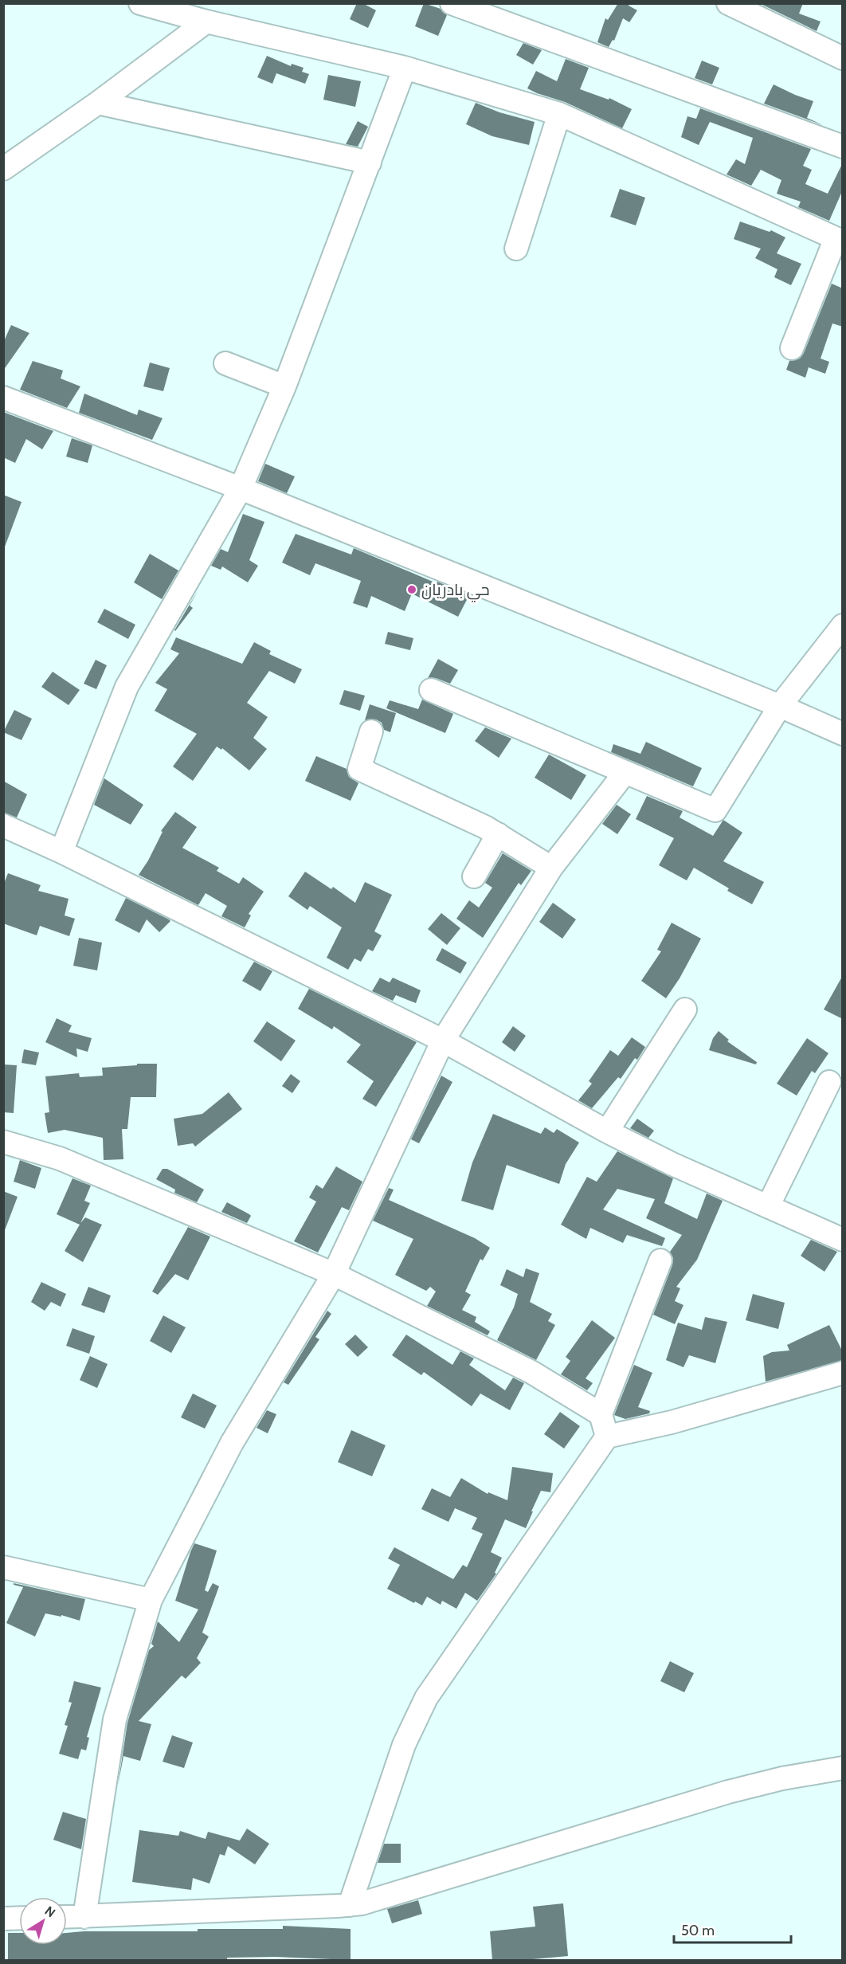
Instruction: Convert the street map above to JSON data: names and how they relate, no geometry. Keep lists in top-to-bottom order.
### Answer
{
  "places": ["حي بادريان"],
  "scale_bar": "50 m",
  "north": "top right"
}
